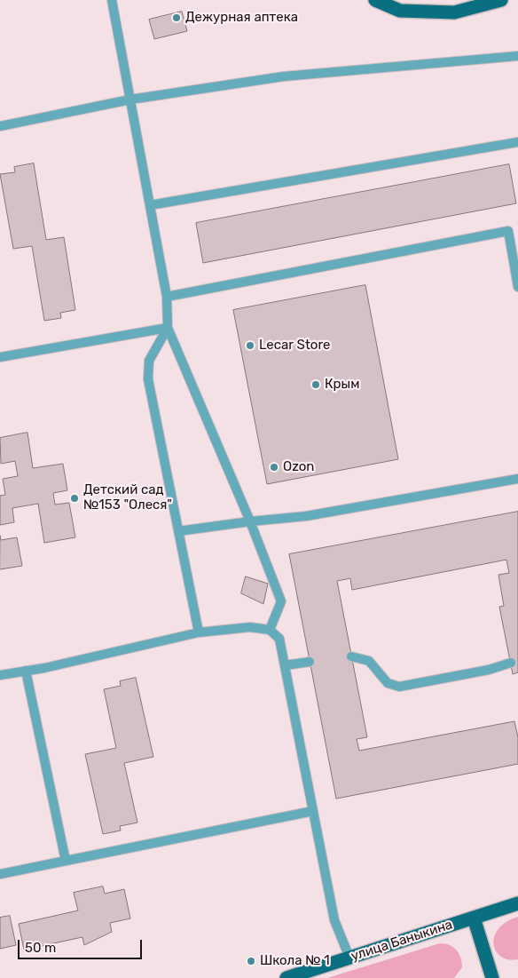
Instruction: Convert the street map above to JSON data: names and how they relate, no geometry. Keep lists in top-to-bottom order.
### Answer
{
  "streets": {
    "main road": ["улица Баныкина"]
  },
  "places": [
    "Дежурная аптека",
    "Lecar Store",
    "Крым",
    "Ozon",
    "Детский сад №153 \"Олеся\"",
    "Школа № 1"
  ],
  "scale_bar": "50 m"
}
